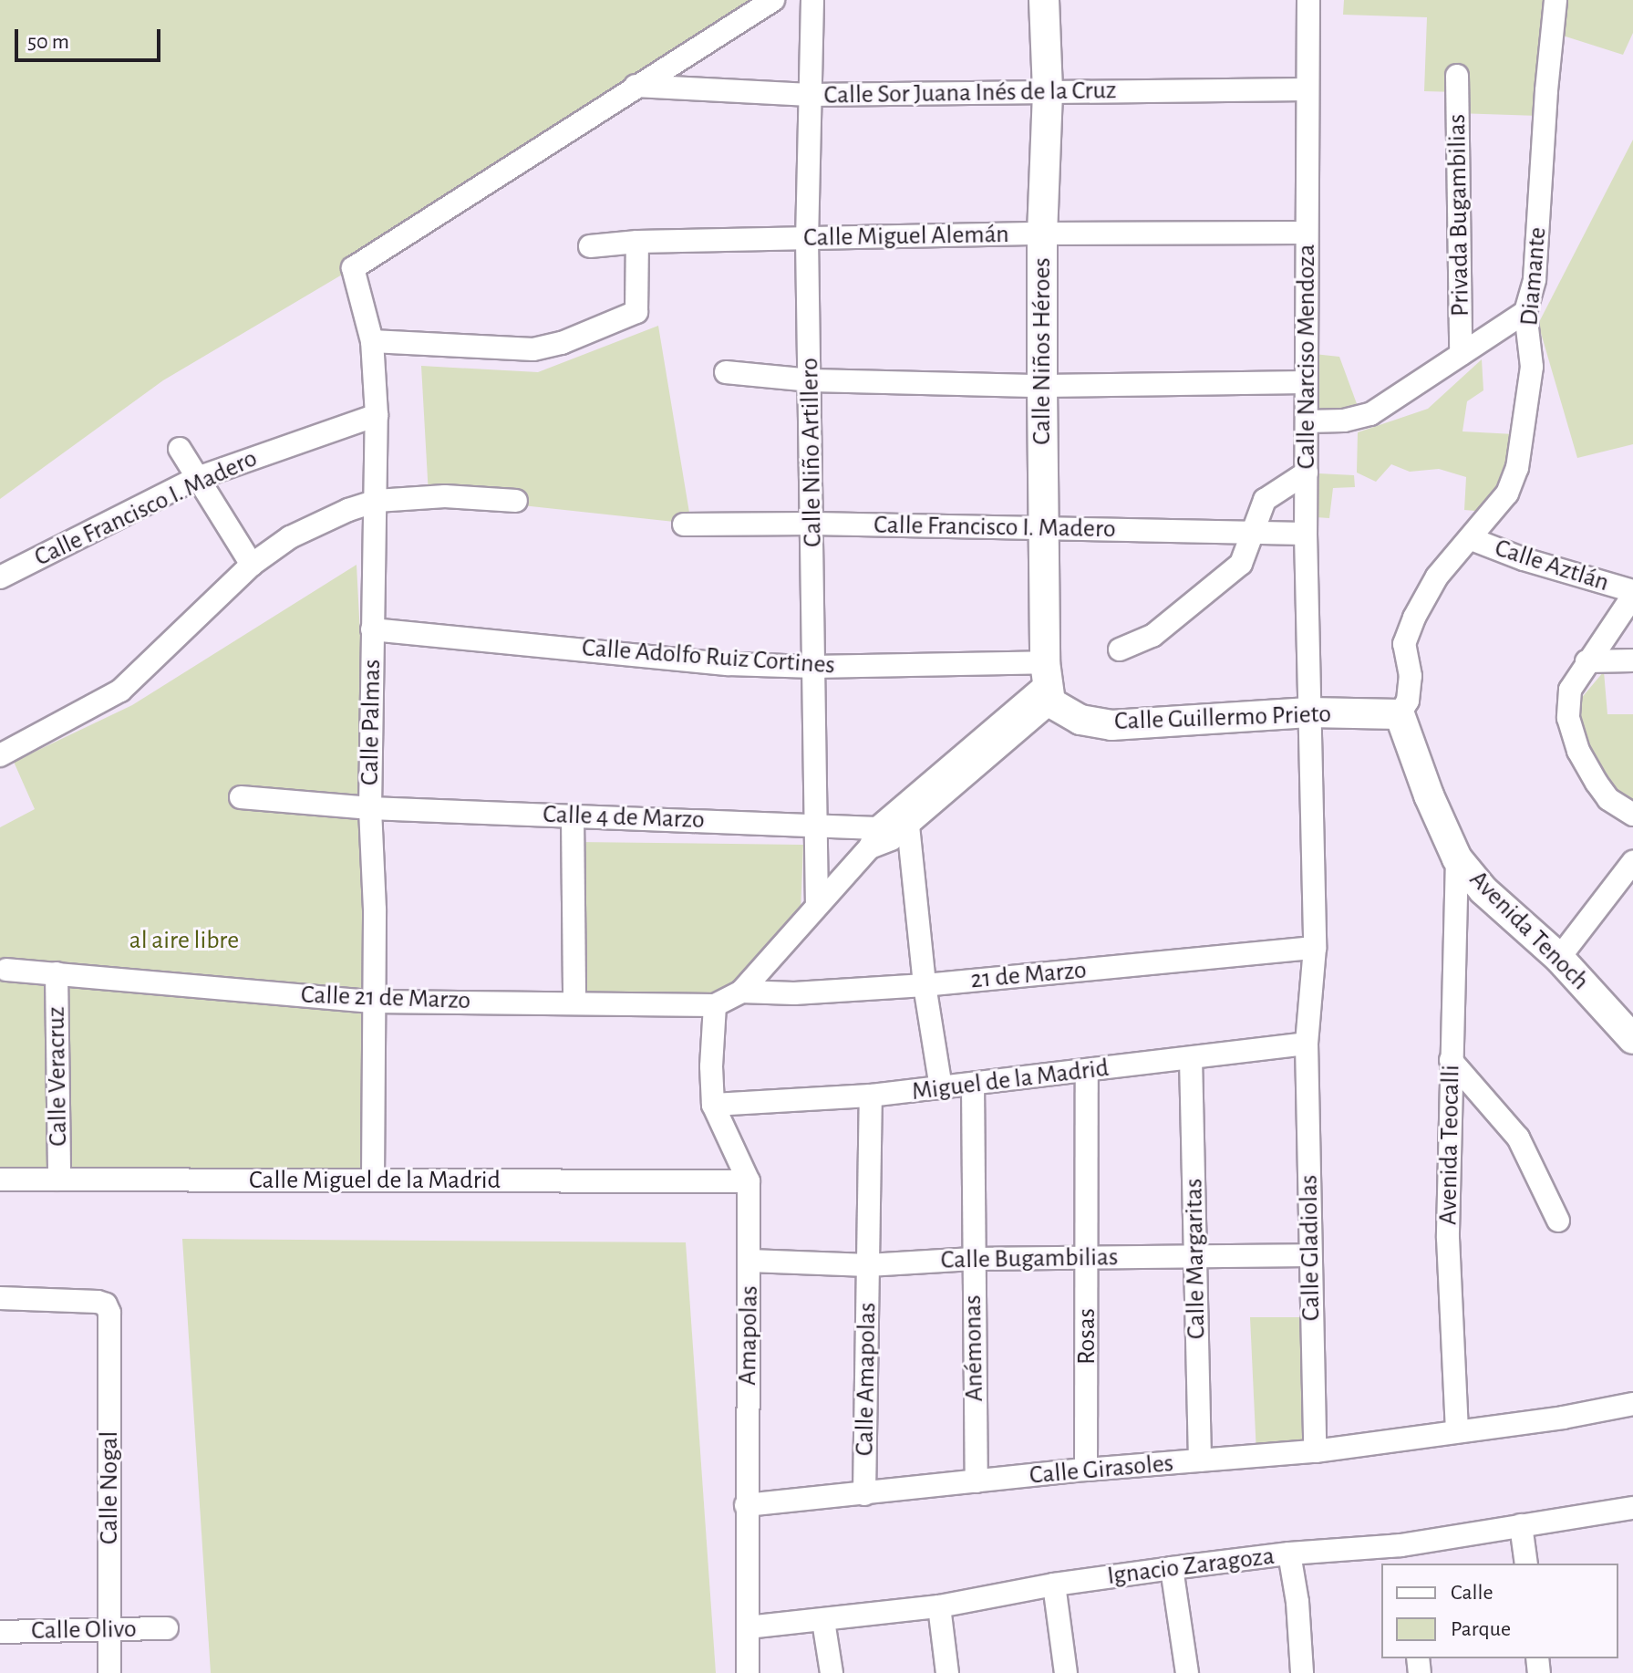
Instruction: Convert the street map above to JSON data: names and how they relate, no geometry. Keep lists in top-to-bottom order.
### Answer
{
  "streets": {
    "street": [
      "Calle Sor Juana Inés de la Cruz",
      "Privada Bugambilias",
      "Calle Miguel Alemán",
      "Diamante",
      "Calle Niños Héroes",
      "Calle Narciso Mendoza",
      "Calle Niño Artillero",
      "Calle Francisco I. Madero",
      "Calle Aztlán",
      "Calle Adolfo Ruiz Cortines",
      "Calle Guillermo Prieto",
      "Calle Palmas",
      "Calle 4 de Marzo",
      "Avenida Tenoch",
      "21 de Marzo",
      "Calle 21 de Marzo",
      "Calle Veracruz",
      "Miguel de la Madrid",
      "Avenida Teocalli",
      "Calle Miguel de la Madrid",
      "Calle Gladiolas",
      "Calle Bugambilias",
      "Calle Margaritas",
      "Amapolas",
      "Rosas",
      "Anémonas",
      "Calle Amapolas",
      "Calle Girasoles",
      "Calle Nogal",
      "Ignacio Zaragoza",
      "Calle Olivo"
    ]
  },
  "crossings": [
    ["Calle Sor Juana Inés de la Cruz", "Calle Niños Héroes"],
    ["Calle Sor Juana Inés de la Cruz", "Calle Narciso Mendoza"],
    ["Calle Sor Juana Inés de la Cruz", "Calle Niño Artillero"],
    ["Calle Sor Juana Inés de la Cruz", "Calle Palmas"],
    ["Calle Miguel Alemán", "Calle Niños Héroes"],
    ["Calle Miguel Alemán", "Calle Narciso Mendoza"],
    ["Calle Miguel Alemán", "Calle Niño Artillero"],
    ["Diamante", "Calle Aztlán"],
    ["Calle Niños Héroes", "Calle Francisco I. Madero"],
    ["Calle Niños Héroes", "Calle Adolfo Ruiz Cortines"],
    ["Calle Niños Héroes", "Calle Guillermo Prieto"],
    ["Calle Narciso Mendoza", "Calle Francisco I. Madero"],
    ["Calle Narciso Mendoza", "Calle Guillermo Prieto"],
    ["Calle Narciso Mendoza", "21 de Marzo"],
    ["Calle Niño Artillero", "Calle Francisco I. Madero"],
    ["Calle Niño Artillero", "Calle Adolfo Ruiz Cortines"],
    ["Calle Niño Artillero", "Calle 4 de Marzo"],
    ["Calle Francisco I. Madero", "Calle Palmas"],
    ["Calle Adolfo Ruiz Cortines", "Calle Guillermo Prieto"],
    ["Calle Adolfo Ruiz Cortines", "Calle Palmas"],
    ["Calle Guillermo Prieto", "Avenida Tenoch"],
    ["Calle Palmas", "Calle 4 de Marzo"],
    ["Calle Palmas", "Calle 21 de Marzo"],
    ["Calle Palmas", "Calle Miguel de la Madrid"],
    ["Avenida Tenoch", "Avenida Teocalli"],
    ["Calle 21 de Marzo", "Calle Veracruz"],
    ["Calle 21 de Marzo", "Amapolas"],
    ["Calle Veracruz", "Calle Miguel de la Madrid"],
    ["Miguel de la Madrid", "Calle Gladiolas"],
    ["Miguel de la Madrid", "Calle Margaritas"],
    ["Miguel de la Madrid", "Amapolas"],
    ["Miguel de la Madrid", "Rosas"],
    ["Miguel de la Madrid", "Anémonas"],
    ["Miguel de la Madrid", "Calle Amapolas"],
    ["Avenida Teocalli", "Calle Girasoles"],
    ["Calle Miguel de la Madrid", "Amapolas"],
    ["Calle Gladiolas", "Calle Bugambilias"],
    ["Calle Gladiolas", "Calle Girasoles"],
    ["Calle Bugambilias", "Calle Margaritas"],
    ["Calle Bugambilias", "Amapolas"],
    ["Calle Bugambilias", "Rosas"],
    ["Calle Bugambilias", "Anémonas"],
    ["Calle Bugambilias", "Calle Amapolas"],
    ["Calle Margaritas", "Calle Girasoles"],
    ["Amapolas", "Calle Girasoles"],
    ["Amapolas", "Ignacio Zaragoza"],
    ["Rosas", "Calle Girasoles"],
    ["Anémonas", "Calle Girasoles"],
    ["Calle Amapolas", "Calle Girasoles"],
    ["Calle Nogal", "Calle Olivo"]
  ],
  "parks": ["al aire libre"],
  "legend": ["Calle", "Parque"],
  "scale_bar": "50 m"
}
